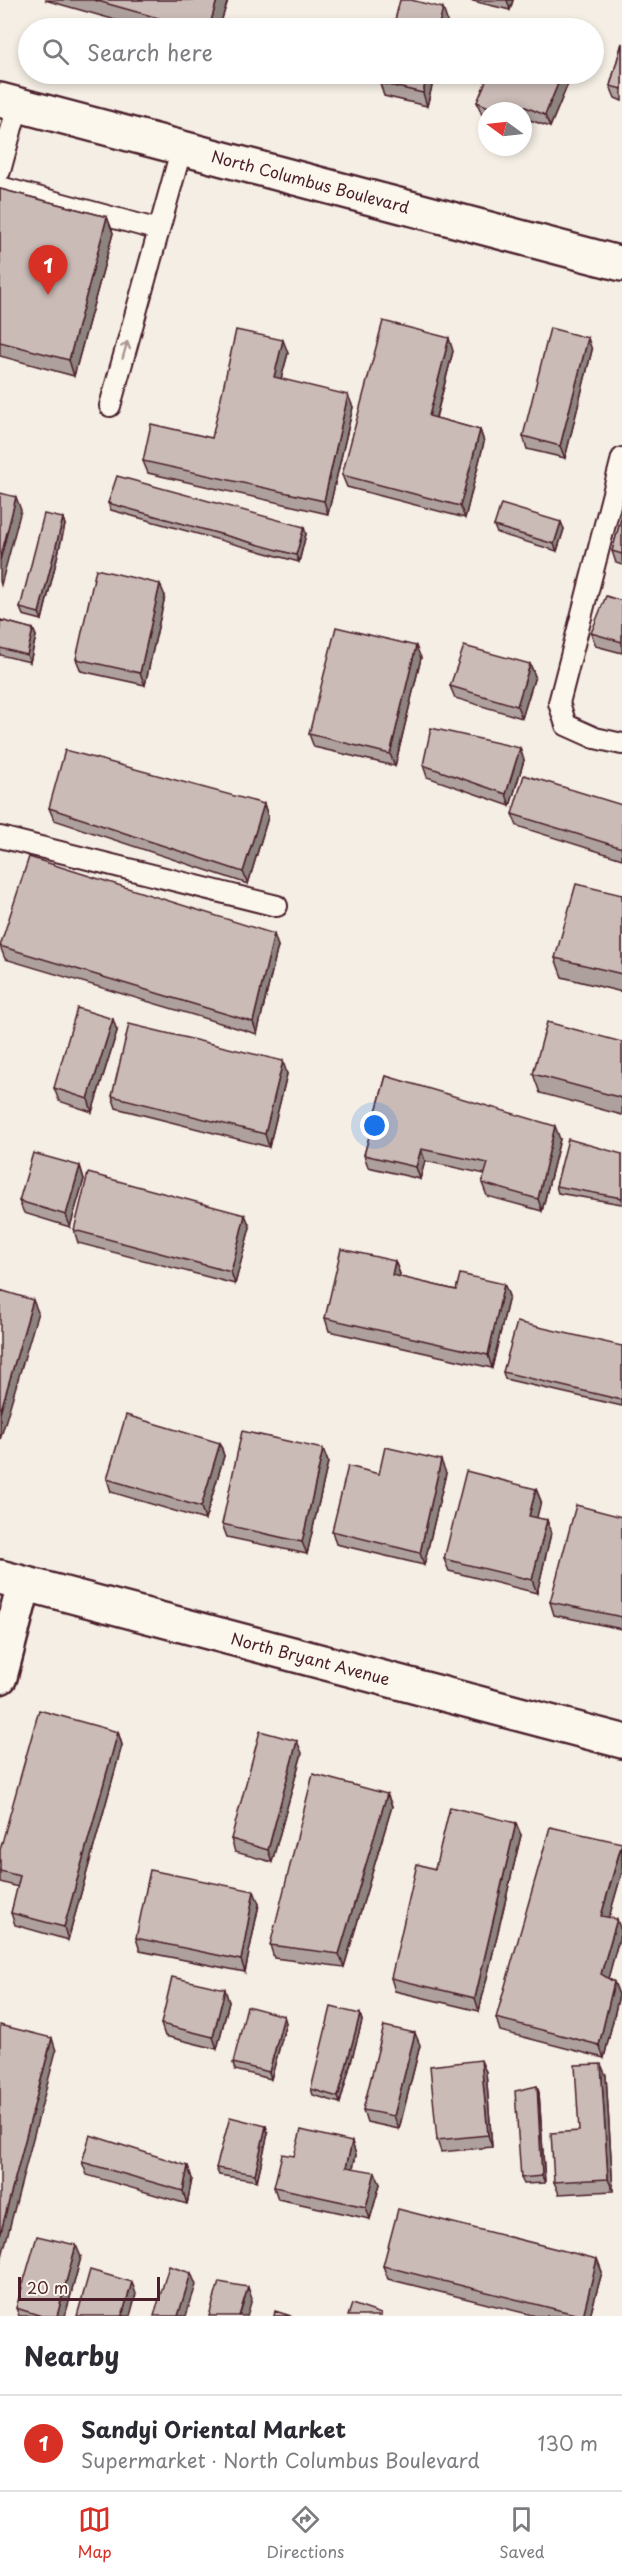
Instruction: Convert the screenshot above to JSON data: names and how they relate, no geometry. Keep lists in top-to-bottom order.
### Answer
{
  "streets": {
    "street": ["North Columbus Boulevard", "North Bryant Avenue"]
  },
  "scale_bar": "20 m",
  "north": "left",
  "page": {
    "search": "Search here",
    "pins": "1",
    "scale": "20 m",
    "heading": "Nearby",
    "list": [
      {
        "mark": "1",
        "name": "Sandyi Oriental Market",
        "note": "Supermarket · North Columbus Boulevard",
        "value": "130 m"
      }
    ],
    "nav": ["Map", "Directions", "Saved"]
  }
}
